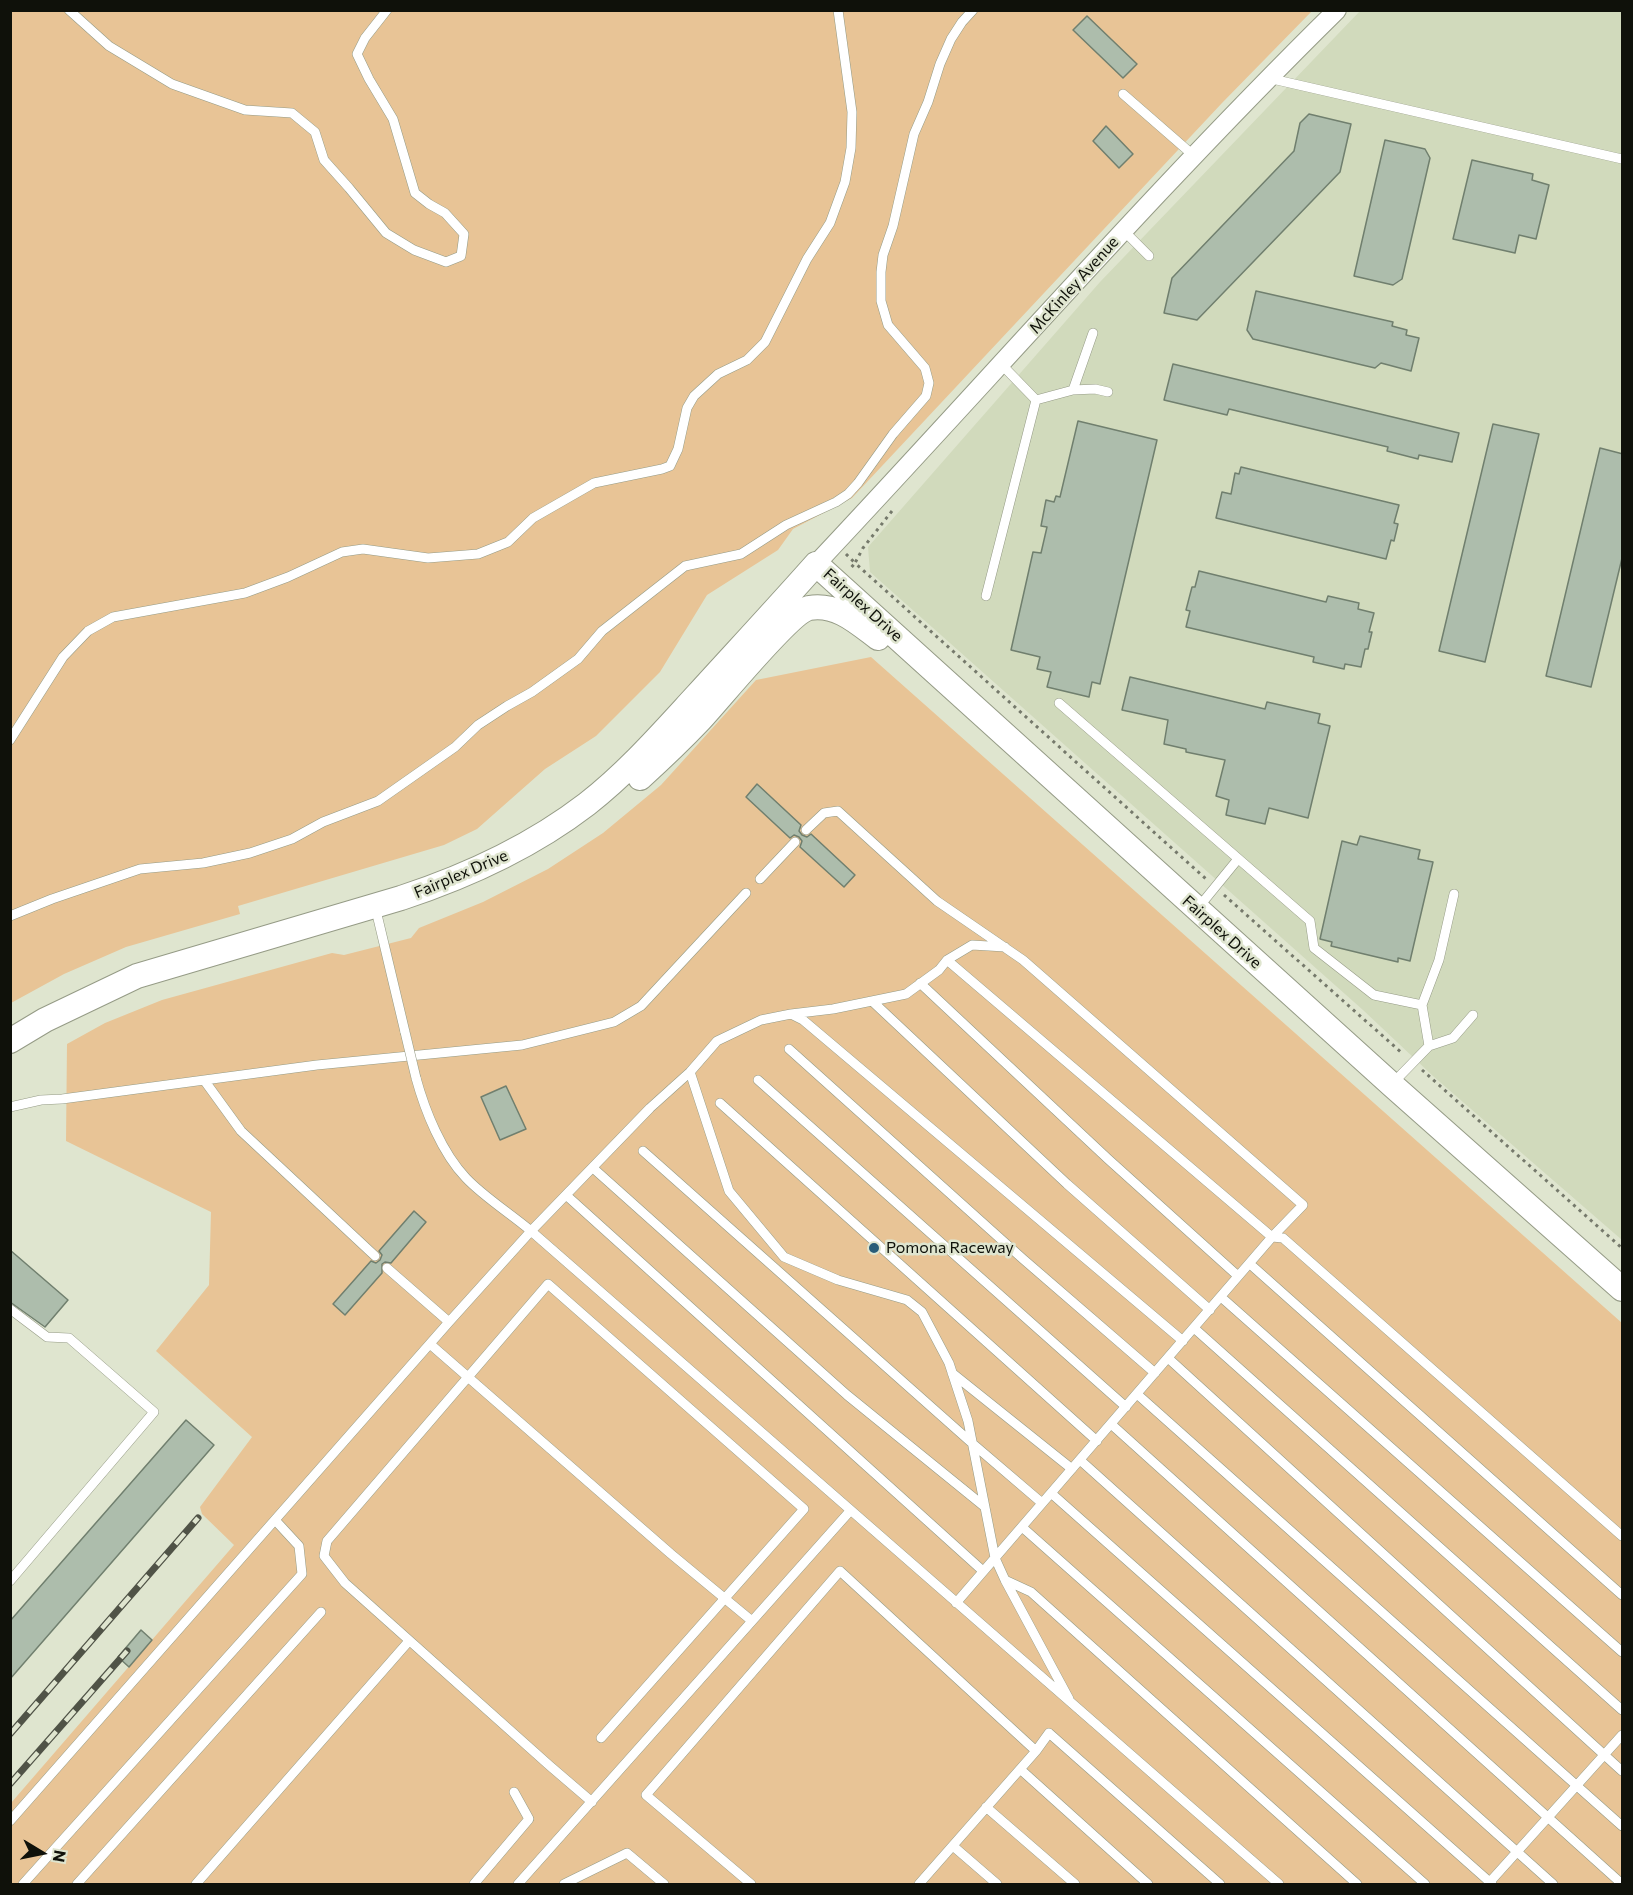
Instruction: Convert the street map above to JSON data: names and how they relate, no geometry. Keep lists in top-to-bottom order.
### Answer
{
  "streets": {
    "street": ["McKinley Avenue", "Fairplex Drive"]
  },
  "crossings": [
    ["McKinley Avenue", "Fairplex Drive"]
  ],
  "places": ["Pomona Raceway"],
  "north": "right"
}
